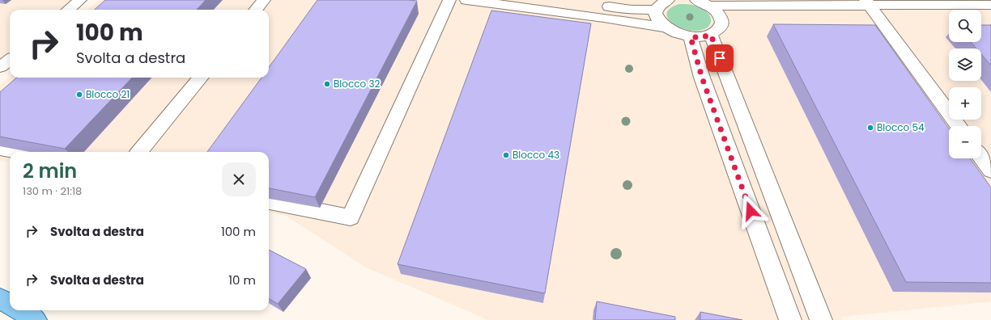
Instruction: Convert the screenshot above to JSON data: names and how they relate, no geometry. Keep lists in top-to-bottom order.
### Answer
{
  "places": [
    "Blocco 32",
    "Blocco 21",
    "Blocco 54",
    "Blocco 43"
  ],
  "page": {
    "map_buttons": ["+", "−"],
    "turn": ["100 m", "Svolta a destra"],
    "heading": ["2 min", "130 m · 21:18"],
    "list": [
      {
        "name": "Svolta a destra",
        "value": "100 m"
      },
      {
        "name": "Svolta a destra",
        "value": "10 m"
      }
    ]
  }
}
